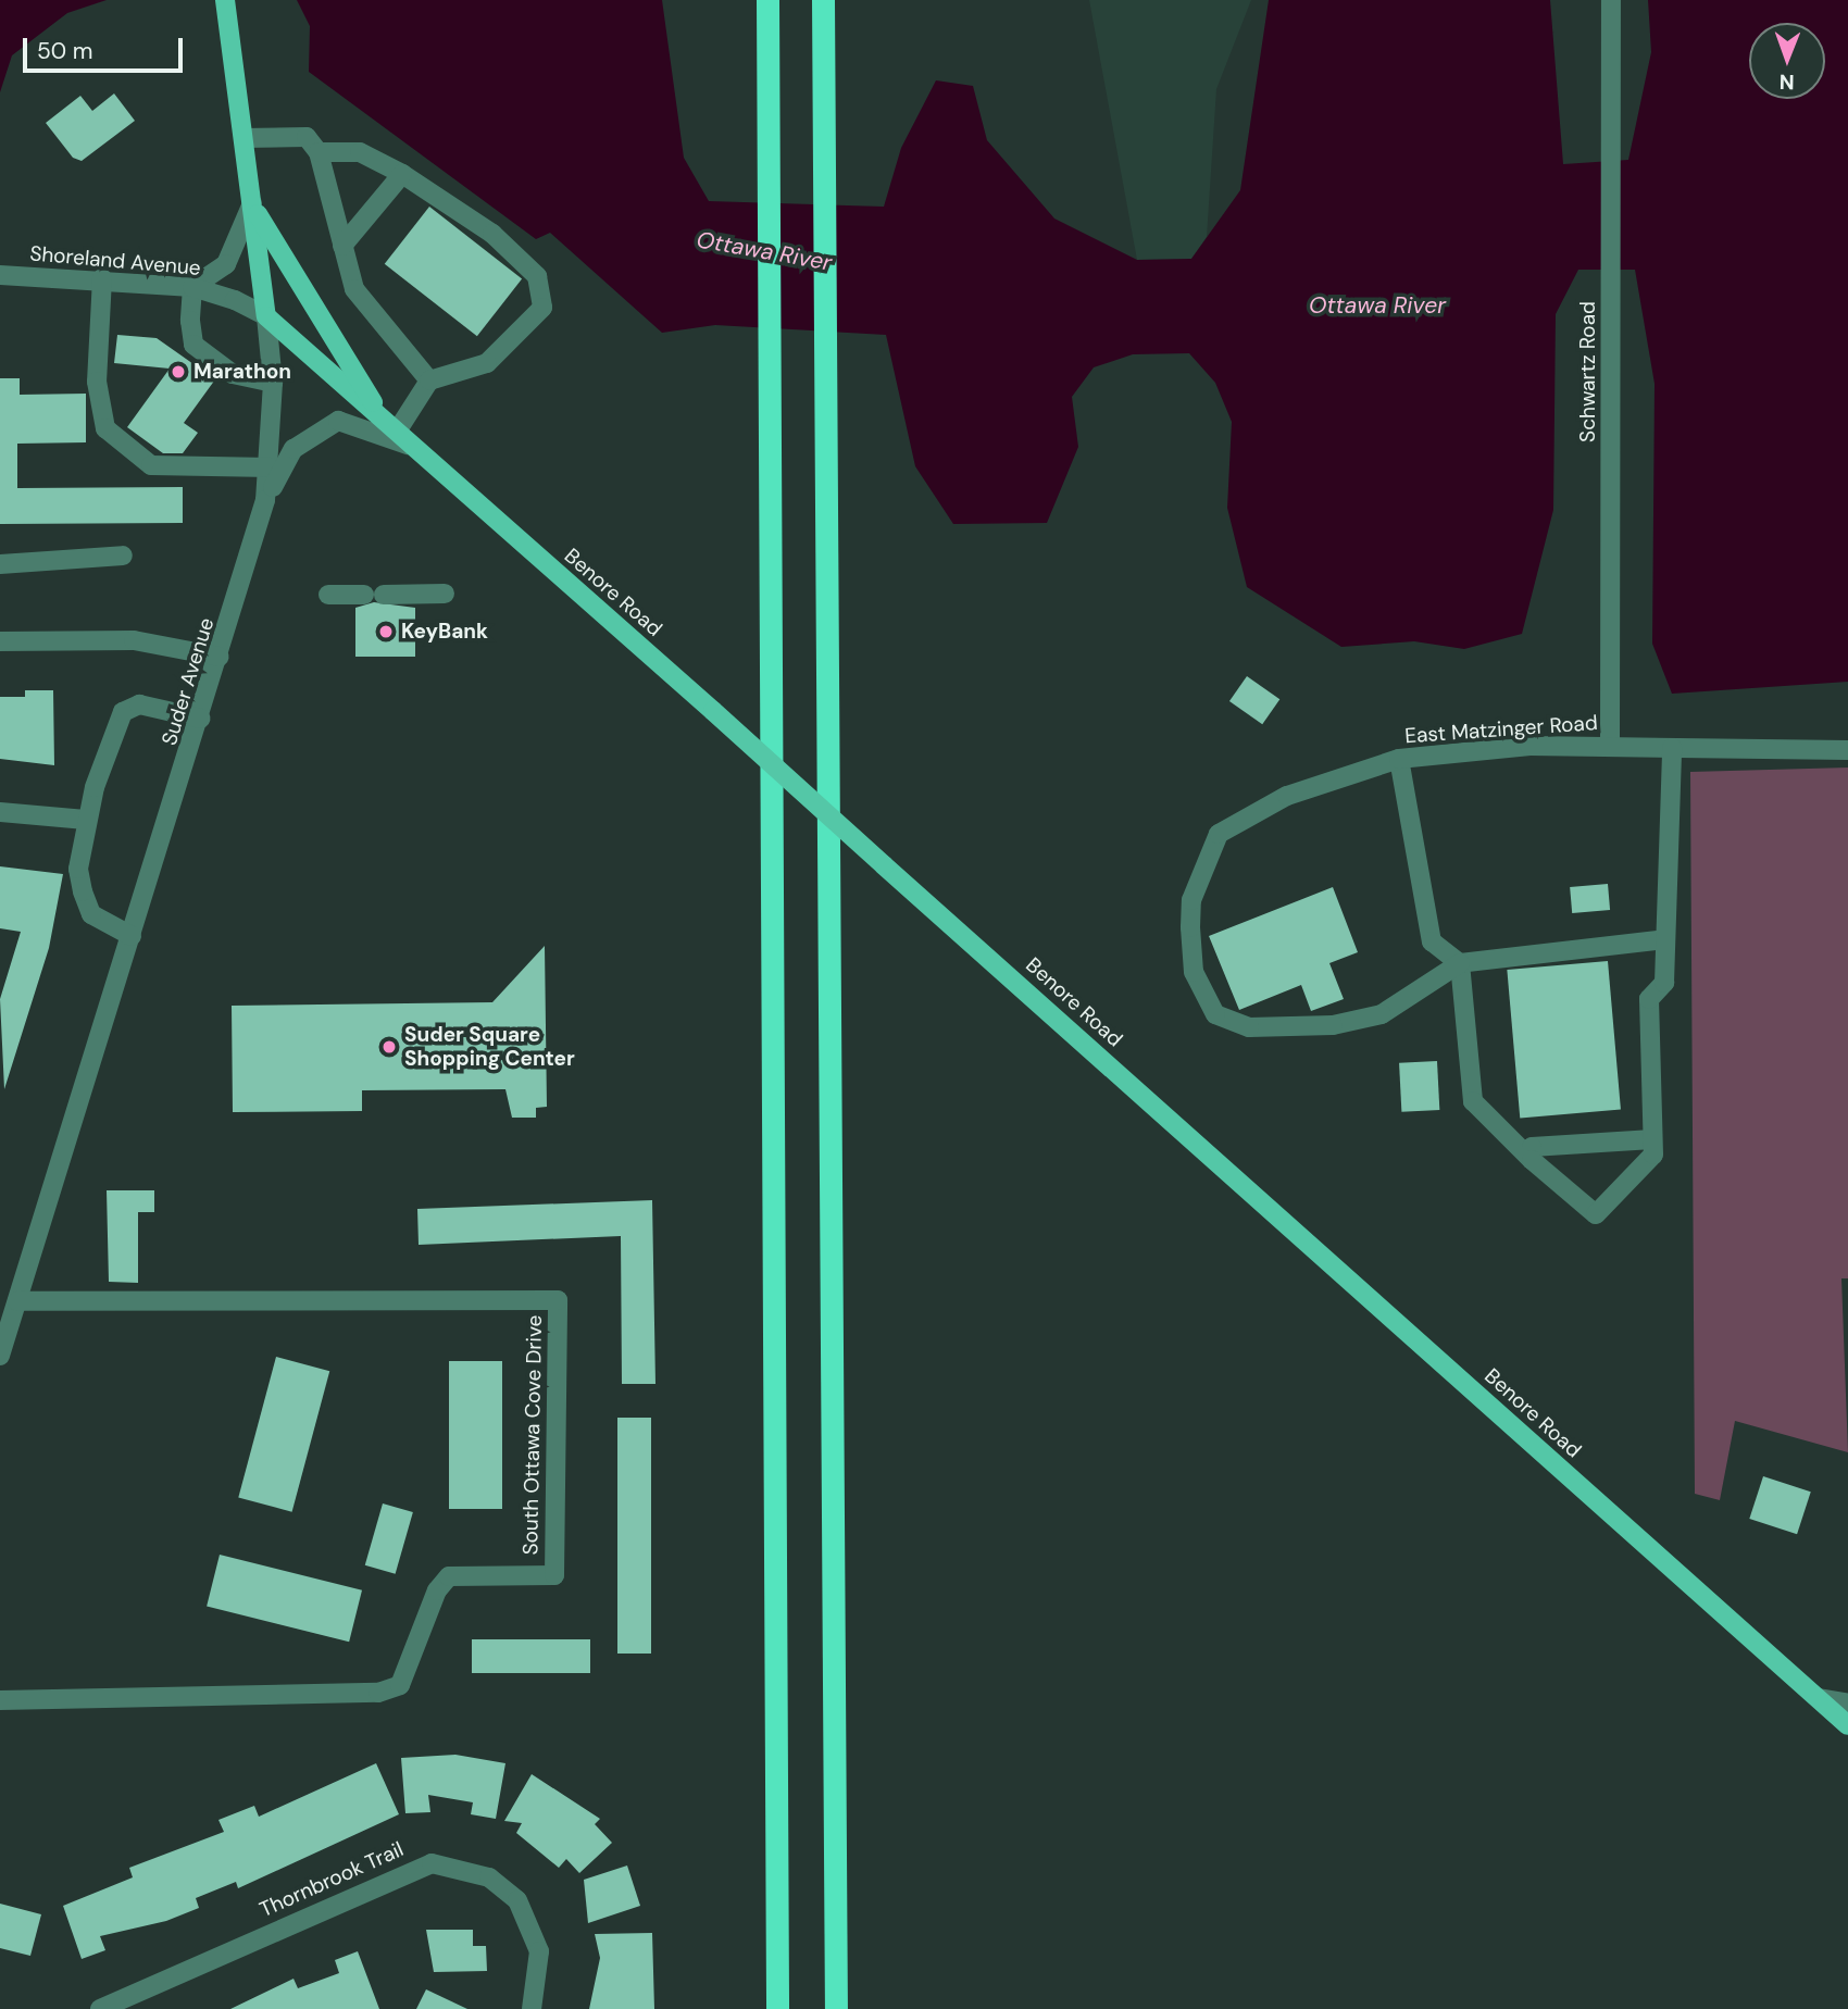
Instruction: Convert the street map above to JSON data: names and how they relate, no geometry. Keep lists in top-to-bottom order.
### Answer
{
  "streets": {
    "main road": ["Benore Road", "Suder Avenue"],
    "street": [
      "Shoreland Avenue",
      "Schwartz Road",
      "East Matzinger Road",
      "South Ottawa Cove Drive",
      "Thornbrook Trail"
    ]
  },
  "crossings": [
    ["Shoreland Avenue", "Benore Road"],
    ["Shoreland Avenue", "Suder Avenue"],
    ["Schwartz Road", "East Matzinger Road"],
    ["Benore Road", "Suder Avenue"],
    ["Suder Avenue", "South Ottawa Cove Drive"]
  ],
  "water": ["Ottawa River"],
  "places": ["Marathon", "KeyBank", "Suder Square Shopping Center"],
  "scale_bar": "50 m",
  "north": "bottom"
}
